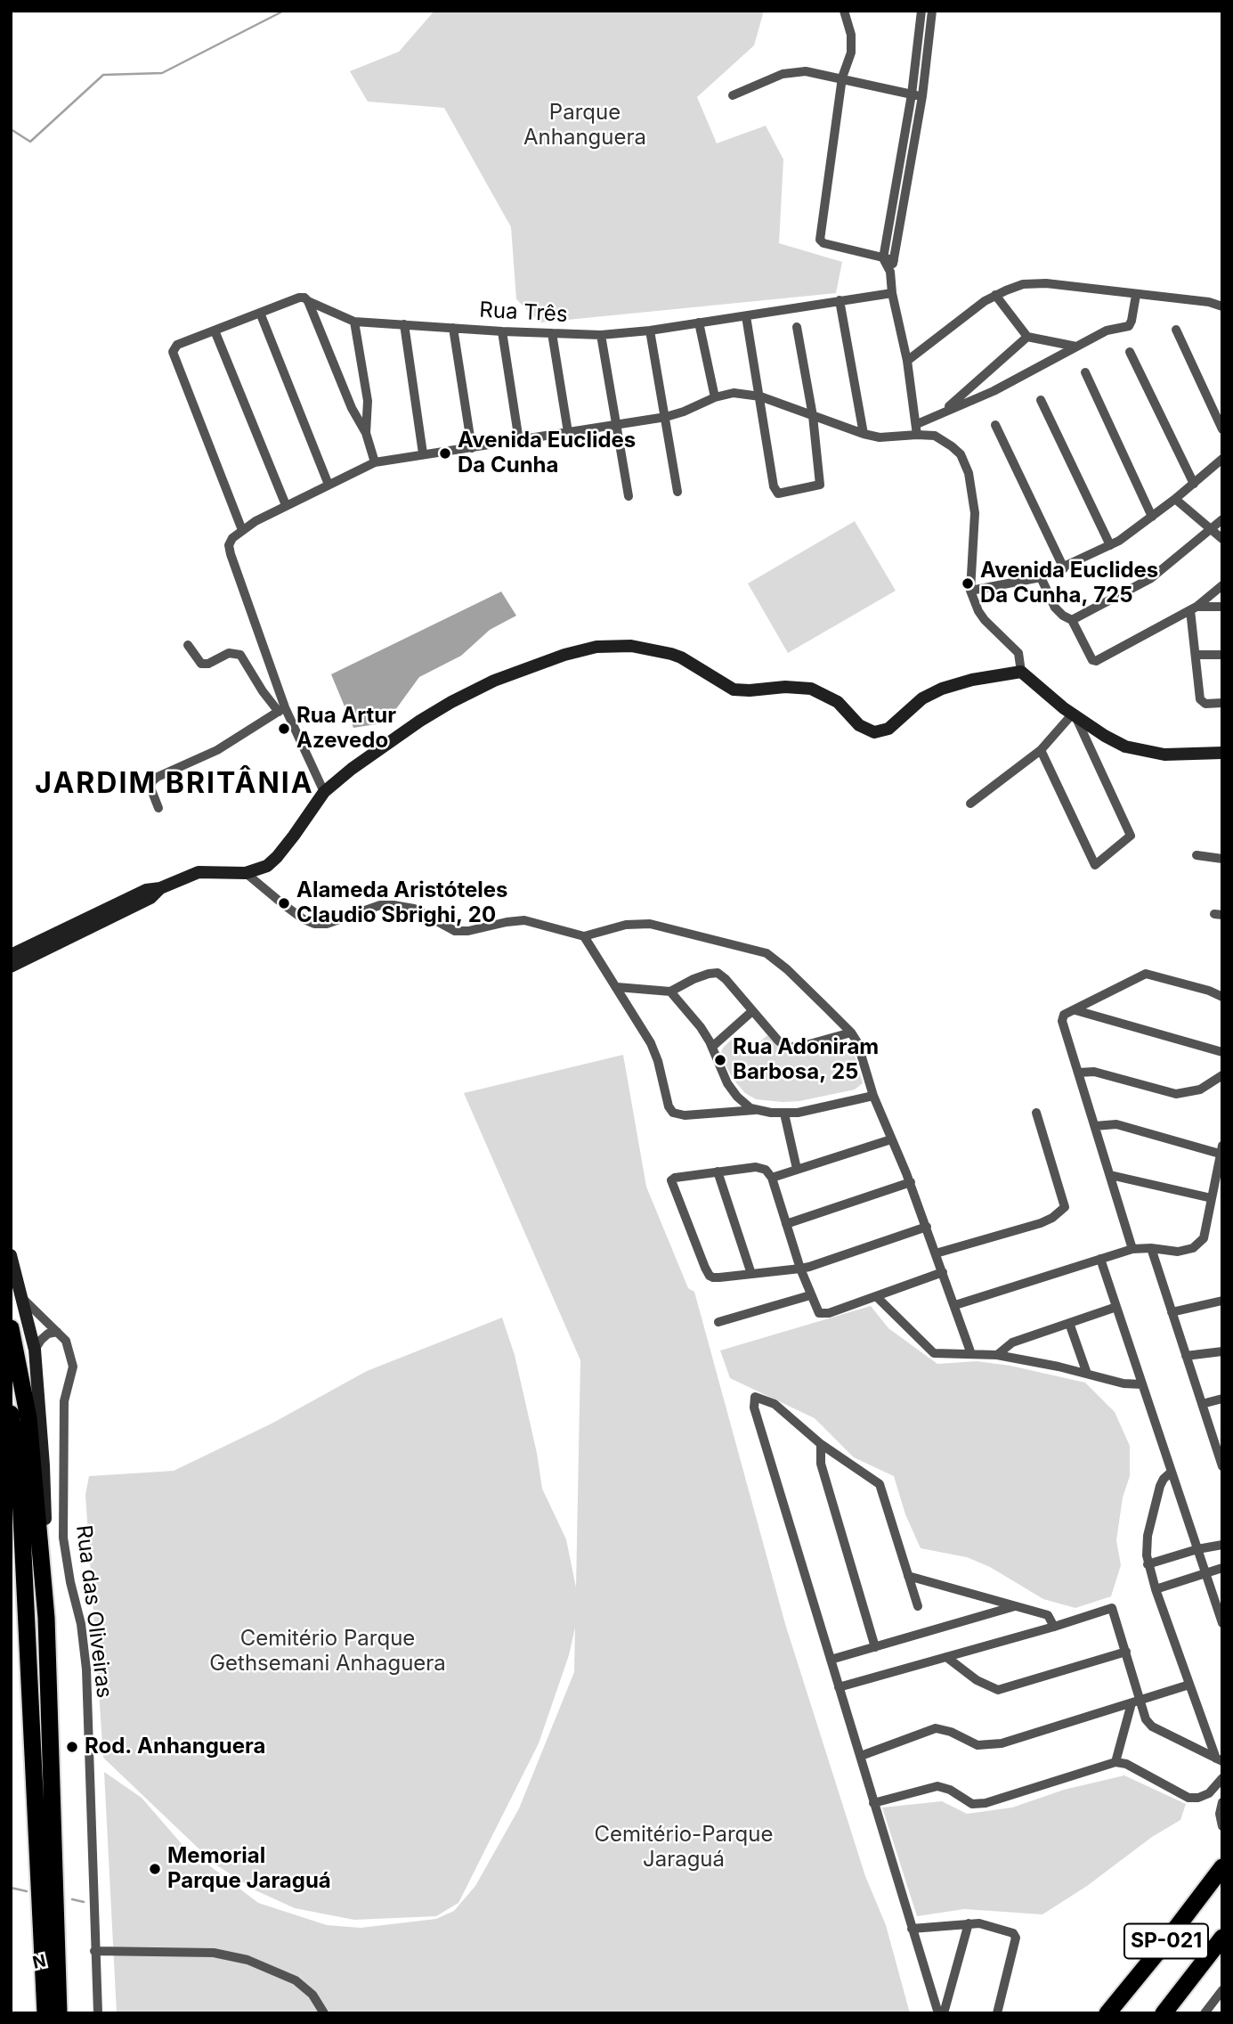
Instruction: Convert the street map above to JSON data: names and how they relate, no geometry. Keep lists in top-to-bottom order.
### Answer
{
  "streets": {
    "highway": ["SP-021"],
    "street": ["Rua Três", "Rua das Oliveiras"]
  },
  "districts": ["JARDIM BRITÂNIA"],
  "parks": ["Parque Anhanguera", "Cemitério Parque Gethsemani Anhaguera", "Cemitério-Parque Jaraguá"],
  "places": [
    "Avenida Euclides Da Cunha",
    "Avenida Euclides Da Cunha, 725",
    "Rua Artur Azevedo",
    "Alameda Aristóteles Claudio Sbrighi, 20",
    "Rua Adoniram Barbosa, 25",
    "Rod. Anhanguera",
    "Memorial Parque Jaraguá"
  ],
  "north": "top"
}
